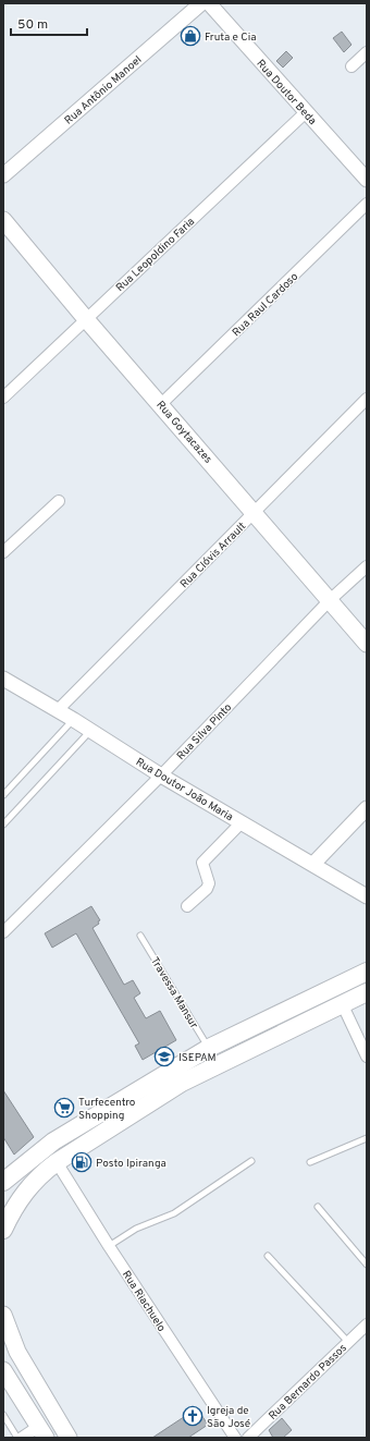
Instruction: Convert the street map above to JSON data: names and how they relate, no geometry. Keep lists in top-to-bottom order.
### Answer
{
  "streets": {
    "main road": ["Rua Goytacazes"],
    "street": [
      "Rua Antônio Manoel",
      "Rua Doutor Beda",
      "Rua Leopoldino Faria",
      "Rua Raul Cardoso",
      "Rua Clóvis Arrault",
      "Rua Silva Pinto",
      "Rua Doutor João Maria",
      "Rua Riachuelo",
      "Rua Bernardo Passos"
    ],
    "lane": ["Travessa Mansur"]
  },
  "crossings": [
    ["Rua Doutor Beda", "Rua Leopoldino Faria"],
    ["Rua Leopoldino Faria", "Rua Goytacazes"],
    ["Rua Raul Cardoso", "Rua Goytacazes"],
    ["Rua Goytacazes", "Rua Clóvis Arrault"],
    ["Rua Goytacazes", "Rua Silva Pinto"],
    ["Rua Clóvis Arrault", "Rua Doutor João Maria"],
    ["Rua Silva Pinto", "Rua Doutor João Maria"]
  ],
  "places": {
    "shop": ["Fruta e Cia"],
    "school or university": ["ISEPAM"],
    "supermarket": ["Turfecentro Shopping"],
    "fuel station": ["Posto Ipiranga"],
    "church": ["Igreja de São José"]
  },
  "scale_bar": "50 m"
}
